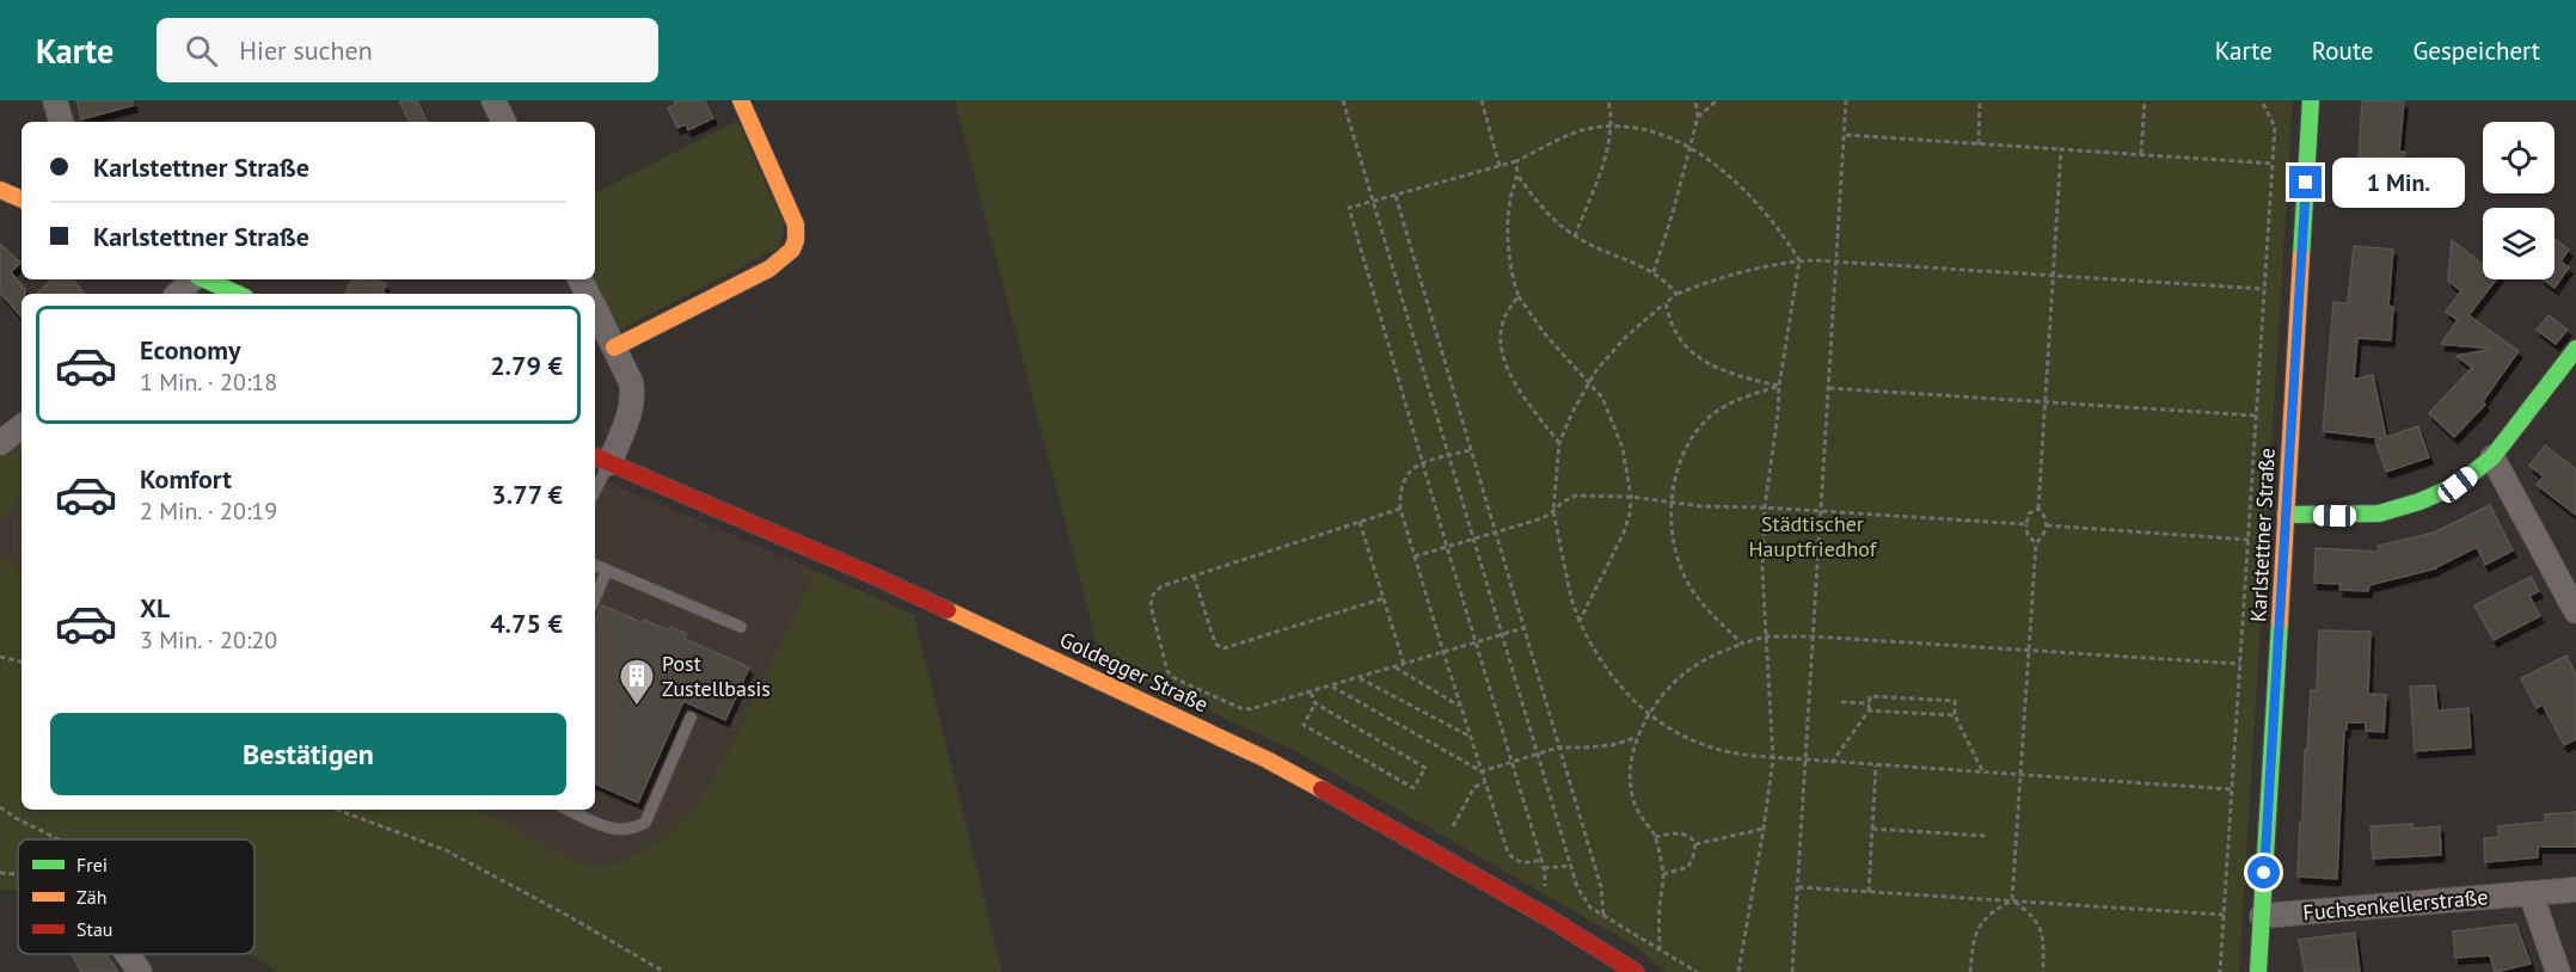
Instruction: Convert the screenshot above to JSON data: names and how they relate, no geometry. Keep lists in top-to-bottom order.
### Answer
{
  "streets": {
    "street": ["Karlstettner Straße", "Goldegger Straße", "Fuchsenkellerstraße"]
  },
  "crossings": [
    ["Karlstettner Straße", "Fuchsenkellerstraße"]
  ],
  "parks": ["Städtischer Hauptfriedhof"],
  "places": {
    "building": ["Post Zustellbasis"]
  },
  "legend": ["Frei", "Zäh", "Stau"],
  "page": {
    "header": "Karte",
    "search": "Hier suchen",
    "nav": ["Karte", "Route", "Gespeichert"],
    "banner": ["Karlstettner Straße", "Karlstettner Straße"],
    "bubble": "1 Min.",
    "list": [
      {
        "name": "Economy",
        "note": "1 Min. · 20:18",
        "value": "2.79 €"
      },
      {
        "name": "Komfort",
        "note": "2 Min. · 20:19",
        "value": "3.77 €"
      },
      {
        "name": "XL",
        "note": "3 Min. · 20:20",
        "value": "4.75 €"
      }
    ],
    "buttons": "Bestätigen"
  }
}
